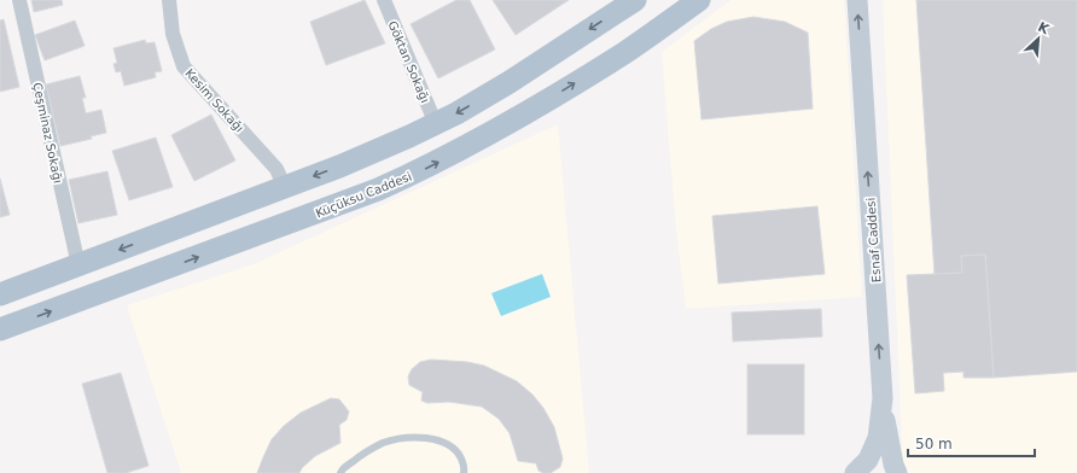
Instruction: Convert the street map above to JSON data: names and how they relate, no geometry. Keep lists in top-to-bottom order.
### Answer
{
  "streets": {
    "main road": ["Küçüksu Caddesi", "Esnaf Caddesi"],
    "street": ["Göktan Sokağı", "Kesim Sokağı", "Çeşminaz Sokağı"]
  },
  "one_way": ["Esnaf Caddesi"],
  "scale_bar": "50 m",
  "north": "top right"
}
